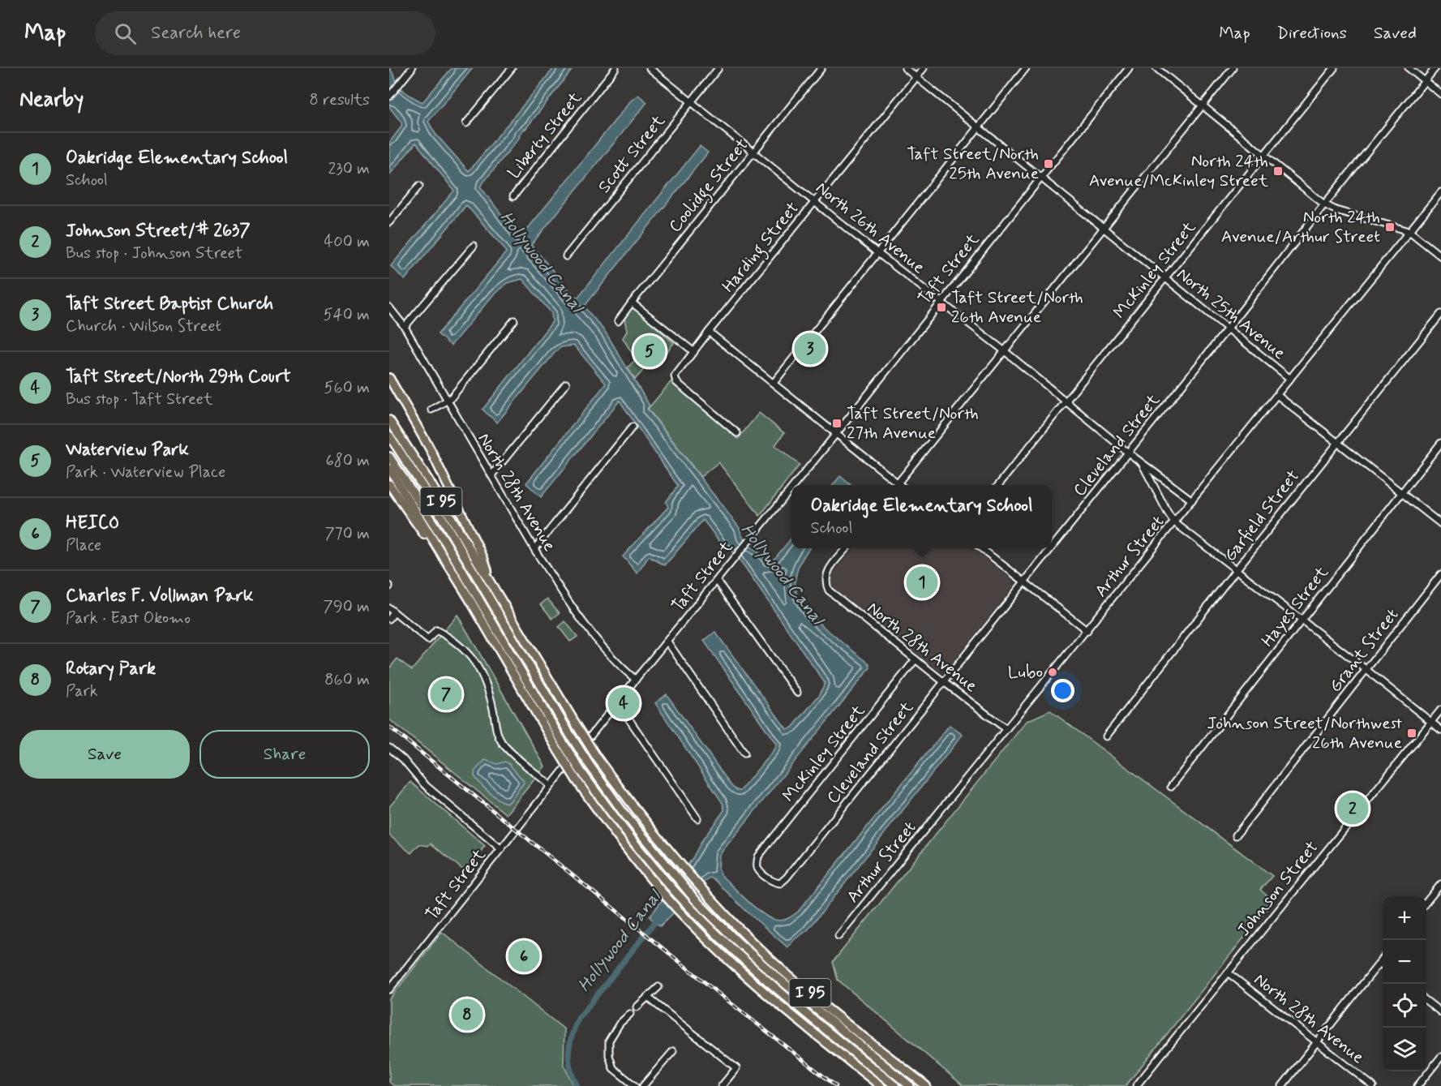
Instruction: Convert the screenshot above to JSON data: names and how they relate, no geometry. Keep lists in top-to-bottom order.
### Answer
{
  "streets": {
    "highway": ["I 95"],
    "street": [
      "Liberty Street",
      "Scott Street",
      "Coolidge Street",
      "North 26th Avenue",
      "Harding Street",
      "Taft Street",
      "McKinley Street",
      "North 25th Avenue",
      "Cleveland Street",
      "North 28th Avenue",
      "Garfield Street",
      "Arthur Street",
      "Hayes Street",
      "Grant Street",
      "Johnson Street"
    ]
  },
  "crossings": [
    ["Scott Street", "North 26th Avenue"],
    ["Coolidge Street", "North 26th Avenue"],
    ["North 26th Avenue", "Harding Street"],
    ["North 26th Avenue", "Taft Street"],
    ["North 26th Avenue", "McKinley Street"],
    ["North 26th Avenue", "Cleveland Street"],
    ["North 26th Avenue", "Garfield Street"],
    ["North 26th Avenue", "Arthur Street"],
    ["North 26th Avenue", "Hayes Street"],
    ["North 26th Avenue", "Grant Street"],
    ["North 26th Avenue", "Johnson Street"],
    ["Harding Street", "North 25th Avenue"],
    ["Taft Street", "North 25th Avenue"],
    ["Taft Street", "North 28th Avenue"],
    ["McKinley Street", "North 25th Avenue"],
    ["McKinley Street", "Cleveland Street"],
    ["McKinley Street", "North 28th Avenue"],
    ["North 25th Avenue", "Cleveland Street"],
    ["North 25th Avenue", "Arthur Street"],
    ["Cleveland Street", "North 28th Avenue"],
    ["North 28th Avenue", "Arthur Street"],
    ["North 28th Avenue", "Johnson Street"]
  ],
  "water": ["Hollywood Canal"],
  "places": {
    "transit": [
      "Taft Street/North 25th Avenue",
      "North 24th Avenue/McKinley Street",
      "North 24th Avenue/Arthur Street",
      "Taft Street/North 26th Avenue",
      "Taft Street/North 27th Avenue",
      "Johnson Street/Northwest 26th Avenue"
    ],
    "other": ["Lubo"]
  },
  "page": {
    "header": "Map",
    "search": "Search here",
    "nav": ["Map", "Directions", "Saved"],
    "heading": ["Nearby", "8 results"],
    "list": [
      {
        "mark": "1",
        "name": "Oakridge Elementary School",
        "note": "School",
        "value": "230 m"
      },
      {
        "mark": "2",
        "name": "Johnson Street/# 2637",
        "note": "Bus stop · Johnson Street",
        "value": "400 m"
      },
      {
        "mark": "3",
        "name": "Taft Street Baptist Church",
        "note": "Church · Wilson Street",
        "value": "540 m"
      },
      {
        "mark": "4",
        "name": "Taft Street/North 29th Court",
        "note": "Bus stop · Taft Street",
        "value": "560 m"
      },
      {
        "mark": "5",
        "name": "Waterview Park",
        "note": "Park · Waterview Place",
        "value": "680 m"
      },
      {
        "mark": "6",
        "name": "HEICO",
        "note": "Place",
        "value": "770 m"
      },
      {
        "mark": "7",
        "name": "Charles F. Vollman Park",
        "note": "Park · East Okomo",
        "value": "790 m"
      },
      {
        "mark": "8",
        "name": "Rotary Park",
        "note": "Park",
        "value": "860 m"
      }
    ],
    "pins": [
      "3",
      "5",
      "1",
      "7",
      "4",
      "2",
      "6",
      "8"
    ],
    "popup": ["Oakridge Elementary School", "School"],
    "buttons": ["Save", "Share"],
    "map_buttons": ["+", "−"]
  }
}
